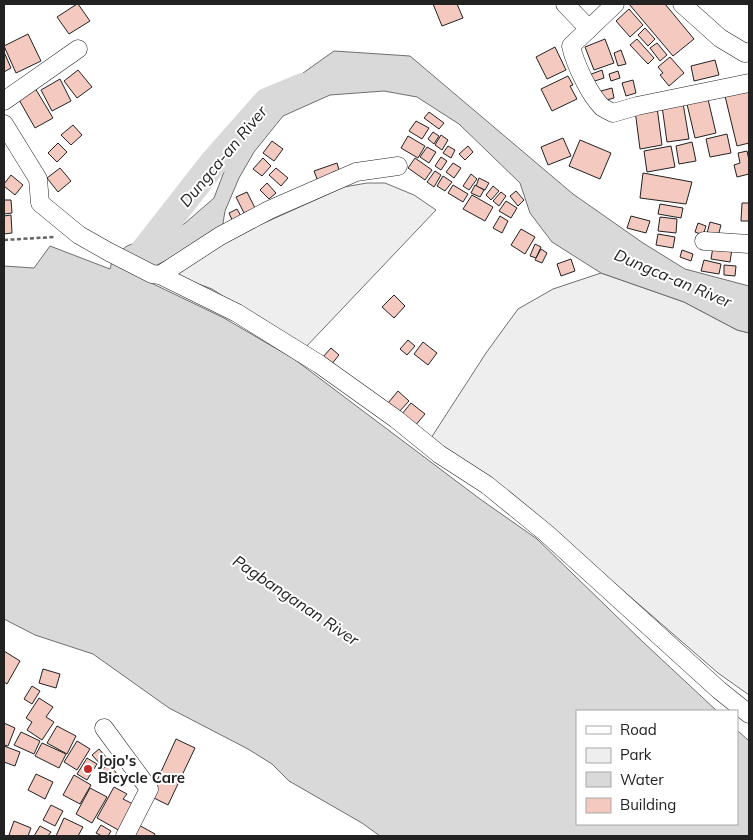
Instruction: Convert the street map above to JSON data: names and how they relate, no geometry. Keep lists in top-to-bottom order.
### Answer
{
  "water": ["Dungca-an River", "Pagbanganan River"],
  "places": ["Jojo's Bicycle Care"],
  "legend": [
    "Road",
    "Park",
    "Water",
    "Building"
  ]
}
